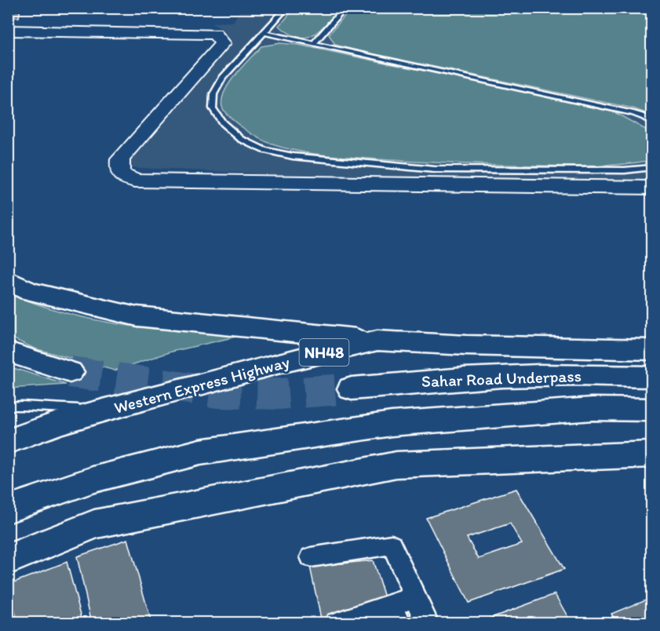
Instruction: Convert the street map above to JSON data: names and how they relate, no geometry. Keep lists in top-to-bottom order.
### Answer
{
  "streets": {
    "main road": ["NH48", "Sahar Road Underpass", "Western Express Highway"]
  }
}
